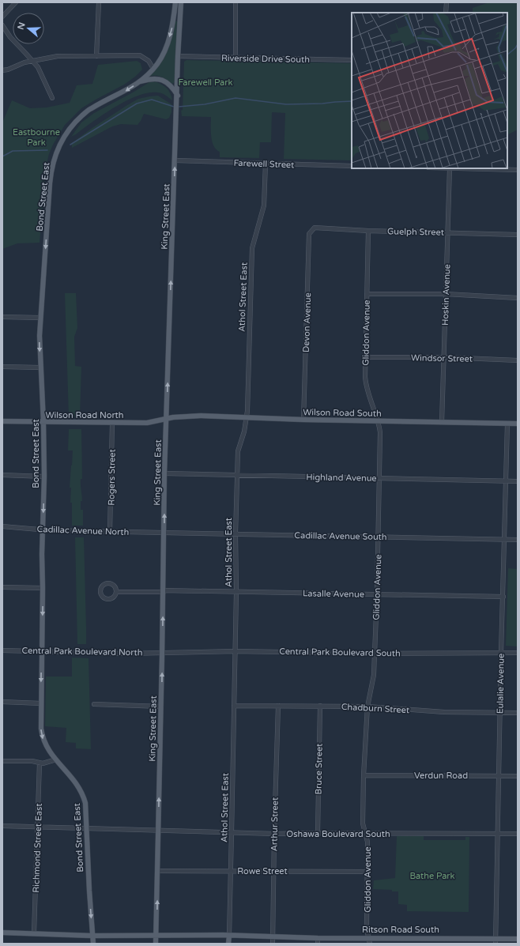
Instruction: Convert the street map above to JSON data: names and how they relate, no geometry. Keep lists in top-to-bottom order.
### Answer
{
  "streets": {
    "main road": [
      "Bond Street East",
      "King Street East",
      "Athol Street East",
      "Wilson Road South",
      "Wilson Road North",
      "Ritson Road South"
    ],
    "street": [
      "Riverside Drive South",
      "Farewell Street",
      "Guelph Street",
      "Hoskin Avenue",
      "Devon Avenue",
      "Gliddon Avenue",
      "Windsor Street",
      "Rogers Street",
      "Highland Avenue",
      "Cadillac Avenue North",
      "Cadillac Avenue South",
      "Lasalle Avenue",
      "Central Park Boulevard North",
      "Central Park Boulevard South",
      "Eulalie Avenue",
      "Chadburn Street",
      "Bruce Street",
      "Verdun Road",
      "Arthur Street",
      "Oshawa Boulevard South",
      "Richmond Street East",
      "Rowe Street"
    ]
  },
  "crossings": [
    ["Riverside Drive South", "King Street East"],
    ["Farewell Street", "King Street East"],
    ["Farewell Street", "Athol Street East"],
    ["Bond Street East", "Wilson Road North"],
    ["Bond Street East", "Cadillac Avenue North"],
    ["Bond Street East", "Central Park Boulevard North"],
    ["Bond Street East", "Oshawa Boulevard South"],
    ["Bond Street East", "Ritson Road South"],
    ["King Street East", "Wilson Road South"],
    ["King Street East", "Wilson Road North"],
    ["King Street East", "Highland Avenue"],
    ["King Street East", "Cadillac Avenue North"],
    ["King Street East", "Cadillac Avenue South"],
    ["King Street East", "Lasalle Avenue"],
    ["King Street East", "Central Park Boulevard North"],
    ["King Street East", "Central Park Boulevard South"],
    ["King Street East", "Oshawa Boulevard South"],
    ["King Street East", "Rowe Street"],
    ["King Street East", "Ritson Road South"],
    ["Guelph Street", "Hoskin Avenue"],
    ["Guelph Street", "Devon Avenue"],
    ["Guelph Street", "Gliddon Avenue"],
    ["Hoskin Avenue", "Windsor Street"],
    ["Hoskin Avenue", "Wilson Road South"],
    ["Athol Street East", "Wilson Road South"],
    ["Athol Street East", "Highland Avenue"],
    ["Athol Street East", "Cadillac Avenue South"],
    ["Athol Street East", "Lasalle Avenue"],
    ["Athol Street East", "Central Park Boulevard South"],
    ["Athol Street East", "Chadburn Street"],
    ["Athol Street East", "Oshawa Boulevard South"],
    ["Athol Street East", "Rowe Street"],
    ["Athol Street East", "Ritson Road South"],
    ["Devon Avenue", "Wilson Road South"],
    ["Gliddon Avenue", "Windsor Street"],
    ["Gliddon Avenue", "Wilson Road South"],
    ["Gliddon Avenue", "Highland Avenue"],
    ["Gliddon Avenue", "Cadillac Avenue South"],
    ["Gliddon Avenue", "Lasalle Avenue"],
    ["Gliddon Avenue", "Central Park Boulevard South"],
    ["Gliddon Avenue", "Chadburn Street"],
    ["Gliddon Avenue", "Verdun Road"],
    ["Gliddon Avenue", "Oshawa Boulevard South"],
    ["Gliddon Avenue", "Rowe Street"],
    ["Gliddon Avenue", "Ritson Road South"],
    ["Wilson Road South", "Wilson Road North"],
    ["Wilson Road South", "Eulalie Avenue"],
    ["Wilson Road North", "Rogers Street"],
    ["Rogers Street", "Cadillac Avenue North"],
    ["Highland Avenue", "Eulalie Avenue"],
    ["Cadillac Avenue North", "Cadillac Avenue South"],
    ["Cadillac Avenue South", "Eulalie Avenue"],
    ["Lasalle Avenue", "Eulalie Avenue"],
    ["Central Park Boulevard North", "Central Park Boulevard South"],
    ["Central Park Boulevard South", "Eulalie Avenue"],
    ["Eulalie Avenue", "Chadburn Street"],
    ["Eulalie Avenue", "Verdun Road"],
    ["Eulalie Avenue", "Oshawa Boulevard South"],
    ["Eulalie Avenue", "Ritson Road South"],
    ["Chadburn Street", "Bruce Street"],
    ["Chadburn Street", "Arthur Street"],
    ["Bruce Street", "Oshawa Boulevard South"],
    ["Arthur Street", "Oshawa Boulevard South"],
    ["Arthur Street", "Rowe Street"],
    ["Arthur Street", "Ritson Road South"],
    ["Oshawa Boulevard South", "Richmond Street East"],
    ["Richmond Street East", "Ritson Road South"]
  ],
  "one_way": ["Bond Street East", "King Street East"],
  "parks": ["Farewell Park", "Eastbourne Park", "Bathe Park"],
  "north": "left"
}
